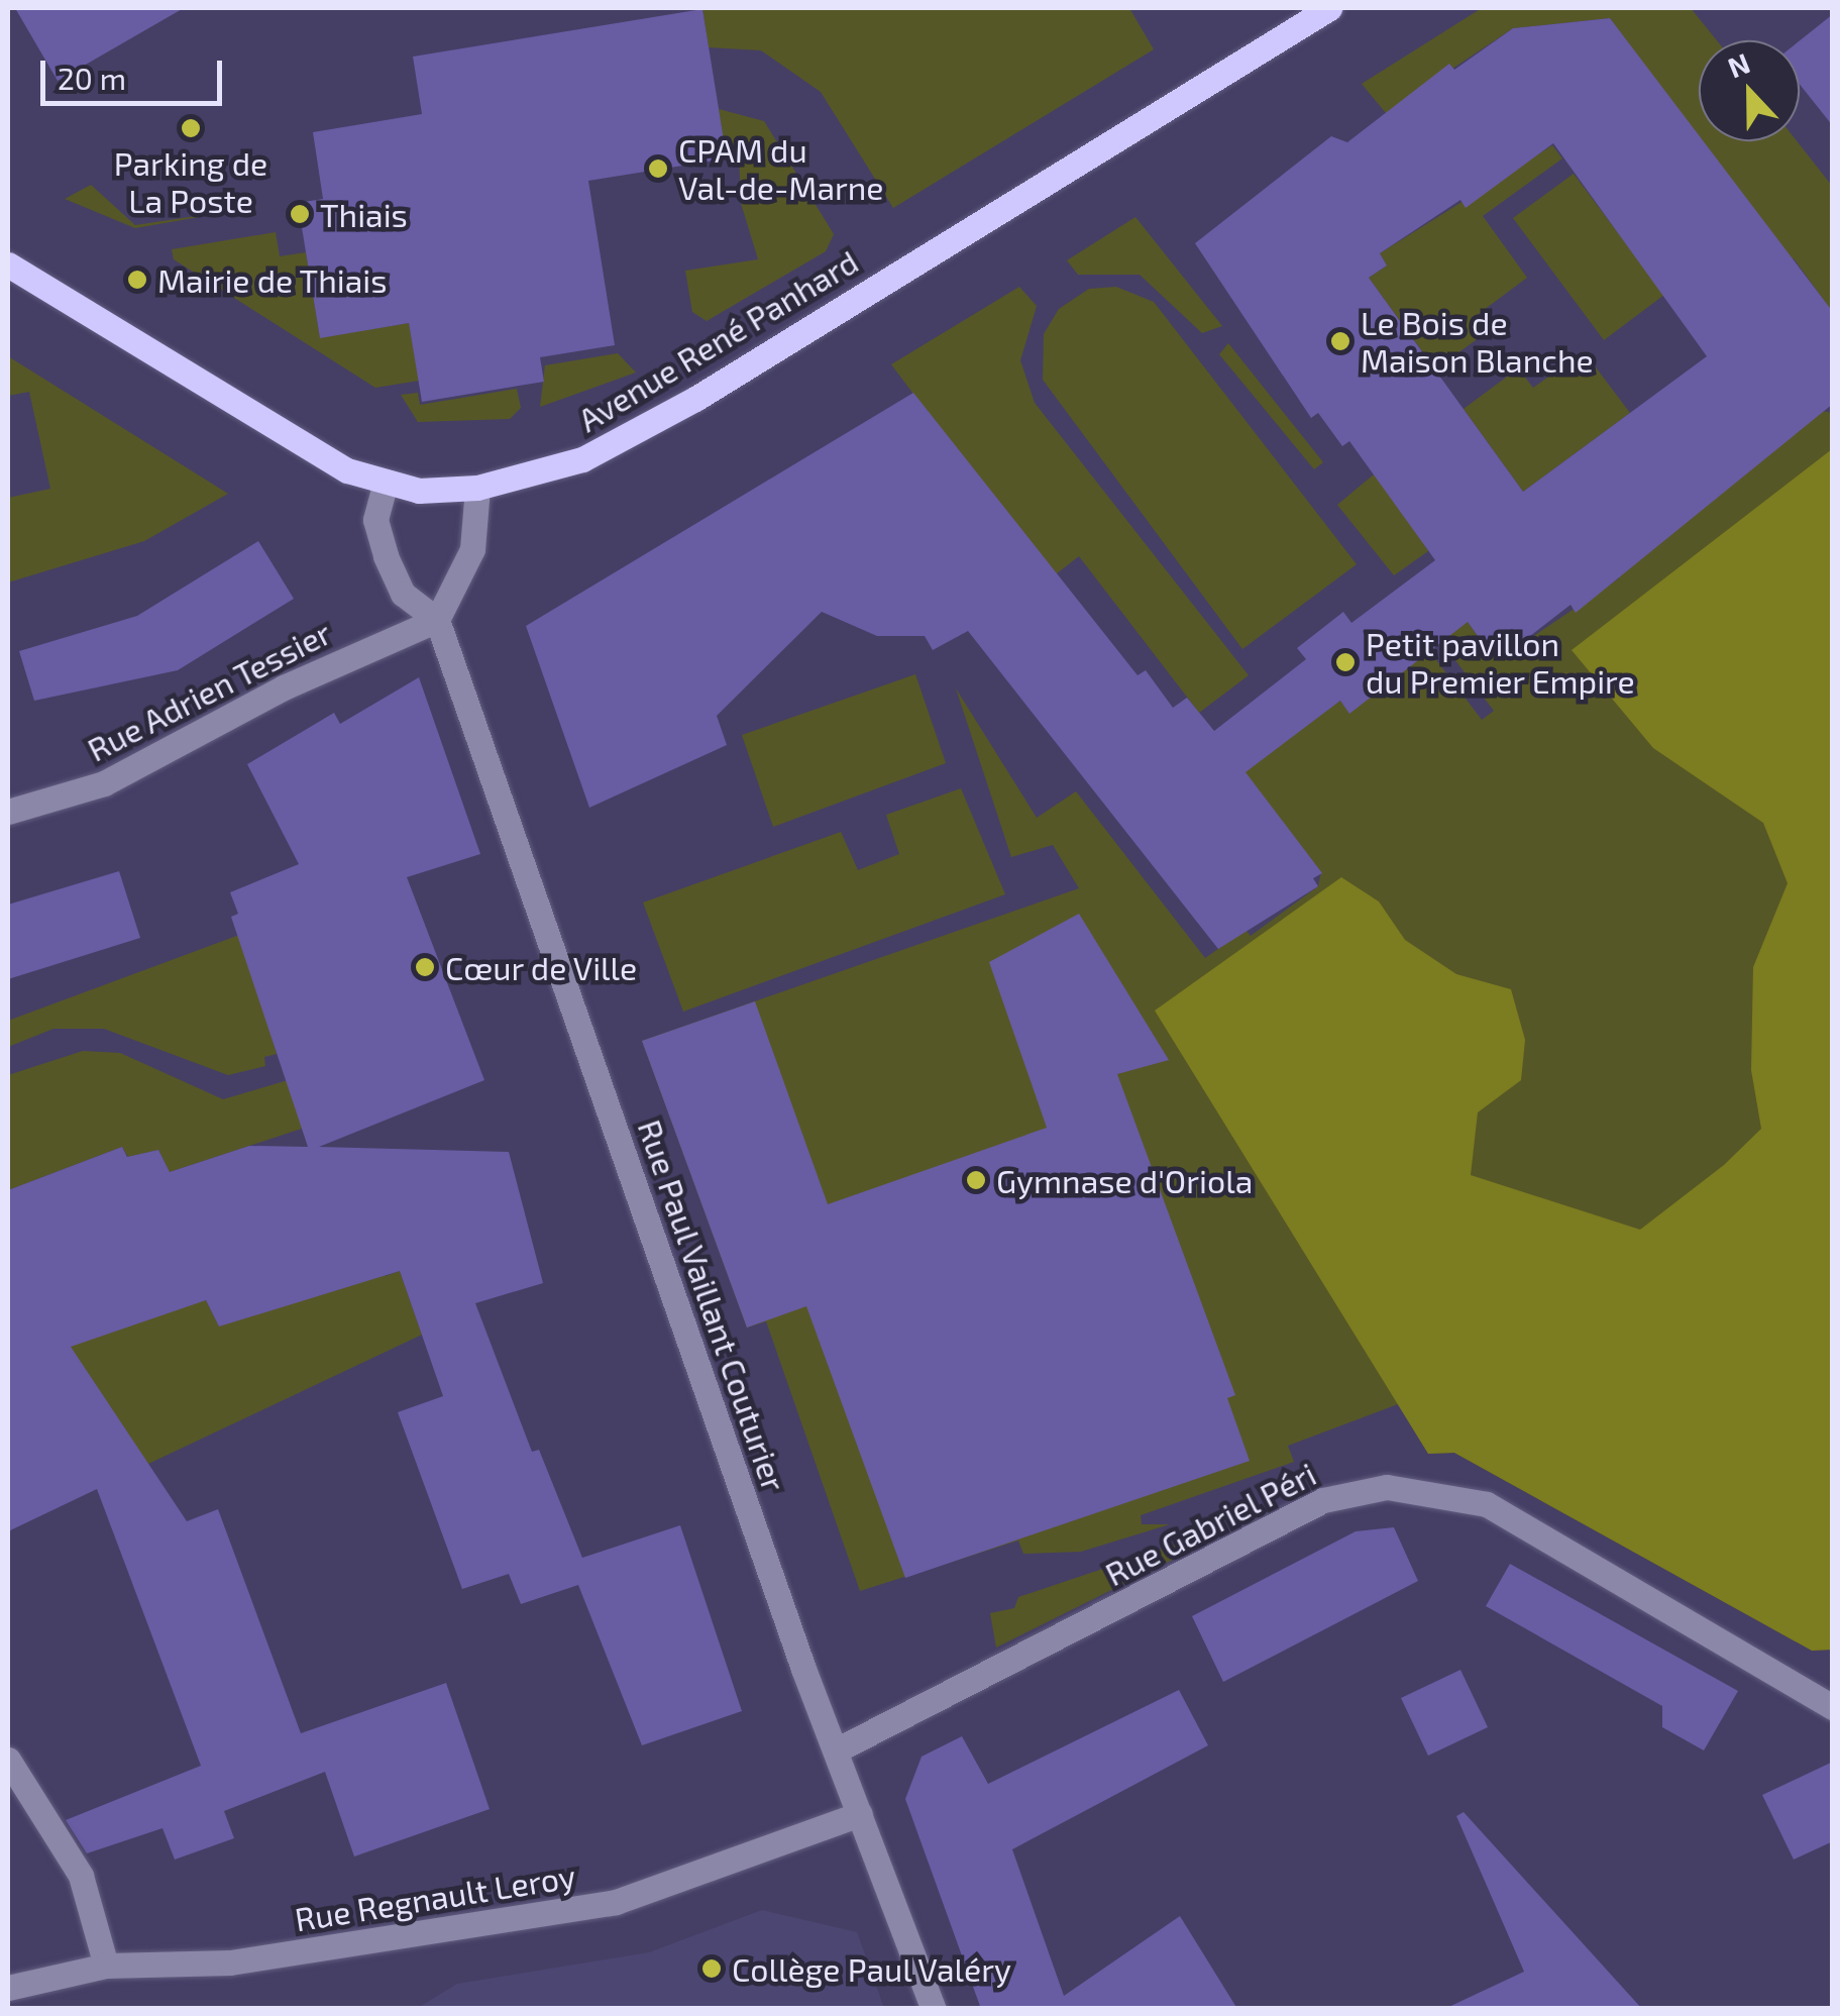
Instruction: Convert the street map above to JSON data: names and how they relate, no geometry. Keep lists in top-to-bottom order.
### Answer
{
  "streets": {
    "main road": ["Avenue René Panhard"],
    "street": [
      "Rue Adrien Tessier",
      "Rue Paul Vaillant Couturier",
      "Rue Gabriel Péri",
      "Rue Regnault Leroy"
    ]
  },
  "crossings": [
    ["Avenue René Panhard", "Rue Paul Vaillant Couturier"],
    ["Rue Adrien Tessier", "Rue Paul Vaillant Couturier"],
    ["Rue Paul Vaillant Couturier", "Rue Gabriel Péri"],
    ["Rue Paul Vaillant Couturier", "Rue Regnault Leroy"]
  ],
  "places": [
    "Parking de La Poste",
    "CPAM du Val-de-Marne",
    "Thiais",
    "Mairie de Thiais",
    "Le Bois de Maison Blanche",
    "Petit pavillon du Premier Empire",
    "Cœur de Ville",
    "Gymnase d'Oriola",
    "Collège Paul Valéry"
  ],
  "scale_bar": "20 m",
  "north": "top"
}
